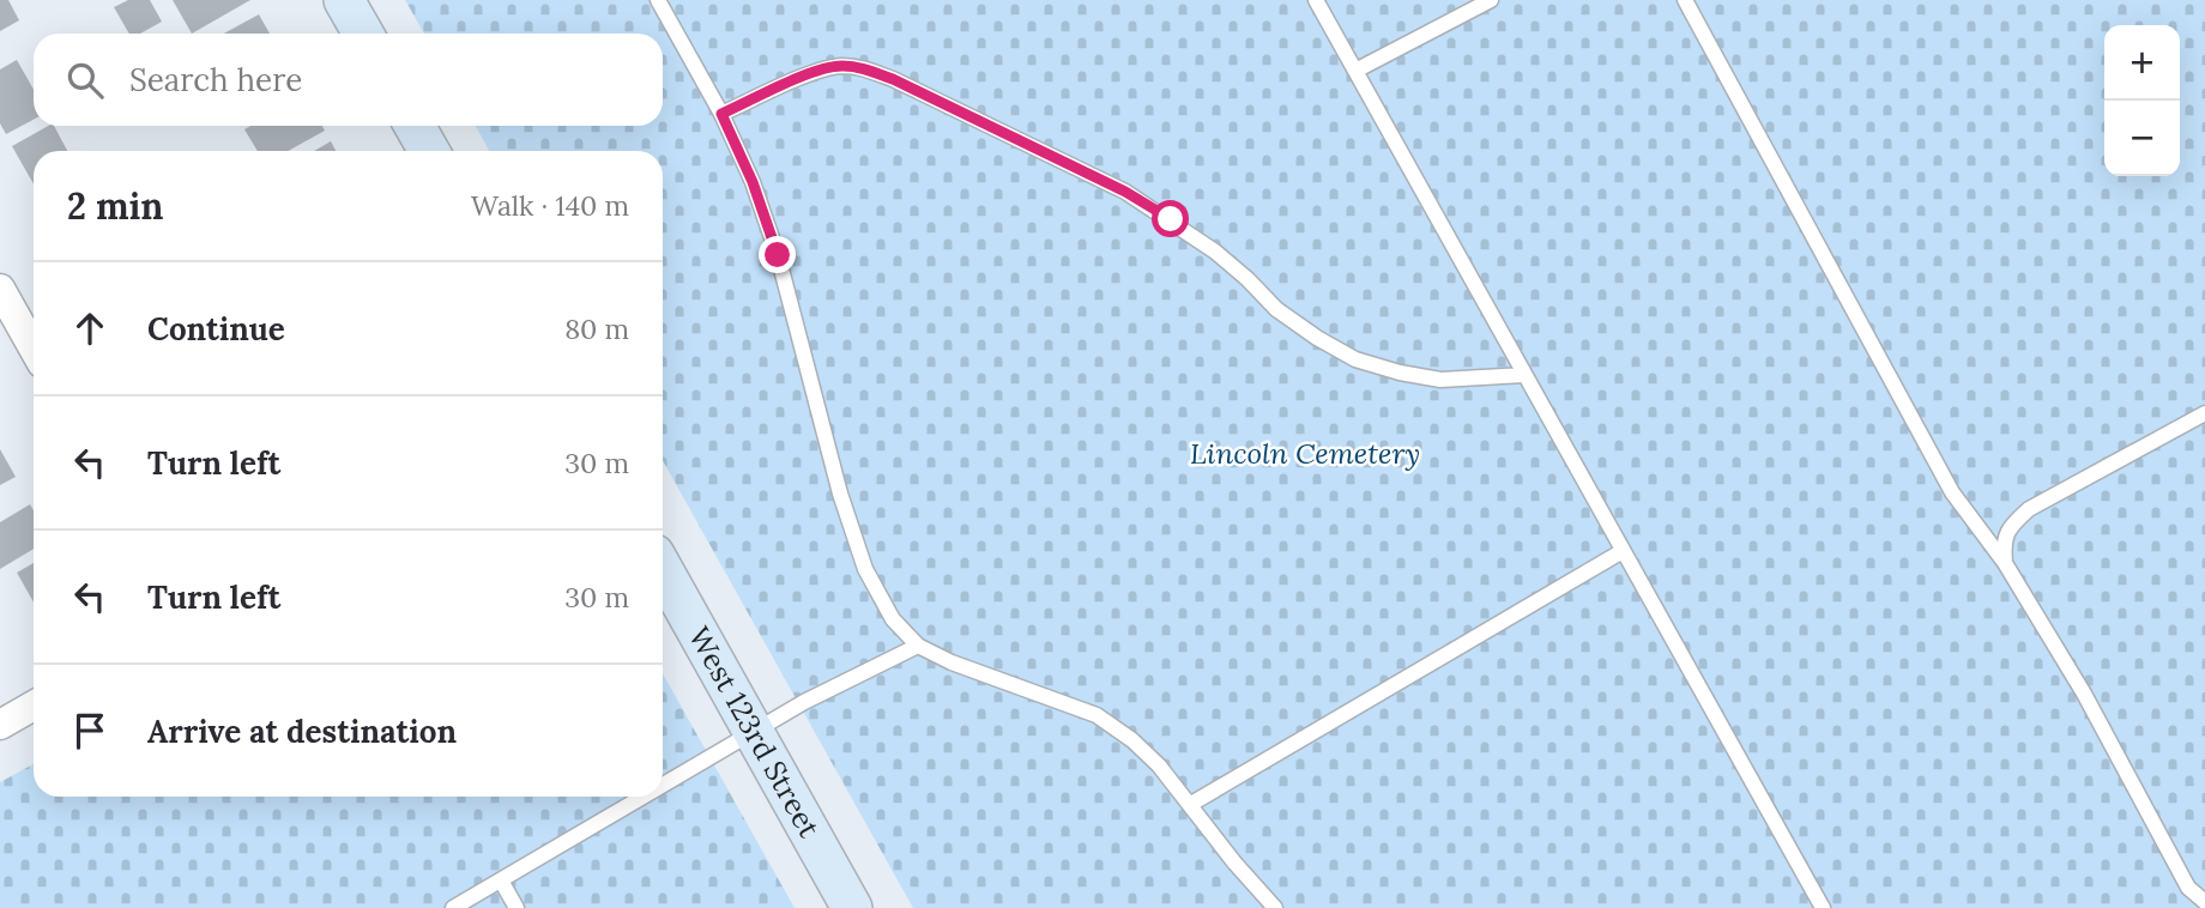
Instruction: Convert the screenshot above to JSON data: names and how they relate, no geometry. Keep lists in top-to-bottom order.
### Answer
{
  "streets": {
    "street": ["West 123rd Street"]
  },
  "parks": ["Lincoln Cemetery"],
  "page": {
    "map_buttons": ["+", "−"],
    "search": "Search here",
    "heading": ["2 min", "Walk · 140 m"],
    "list": [
      ["Continue", "80 m"],
      ["Turn left", "30 m"],
      ["Turn left", "30 m"],
      "Arrive at destination"
    ]
  }
}
